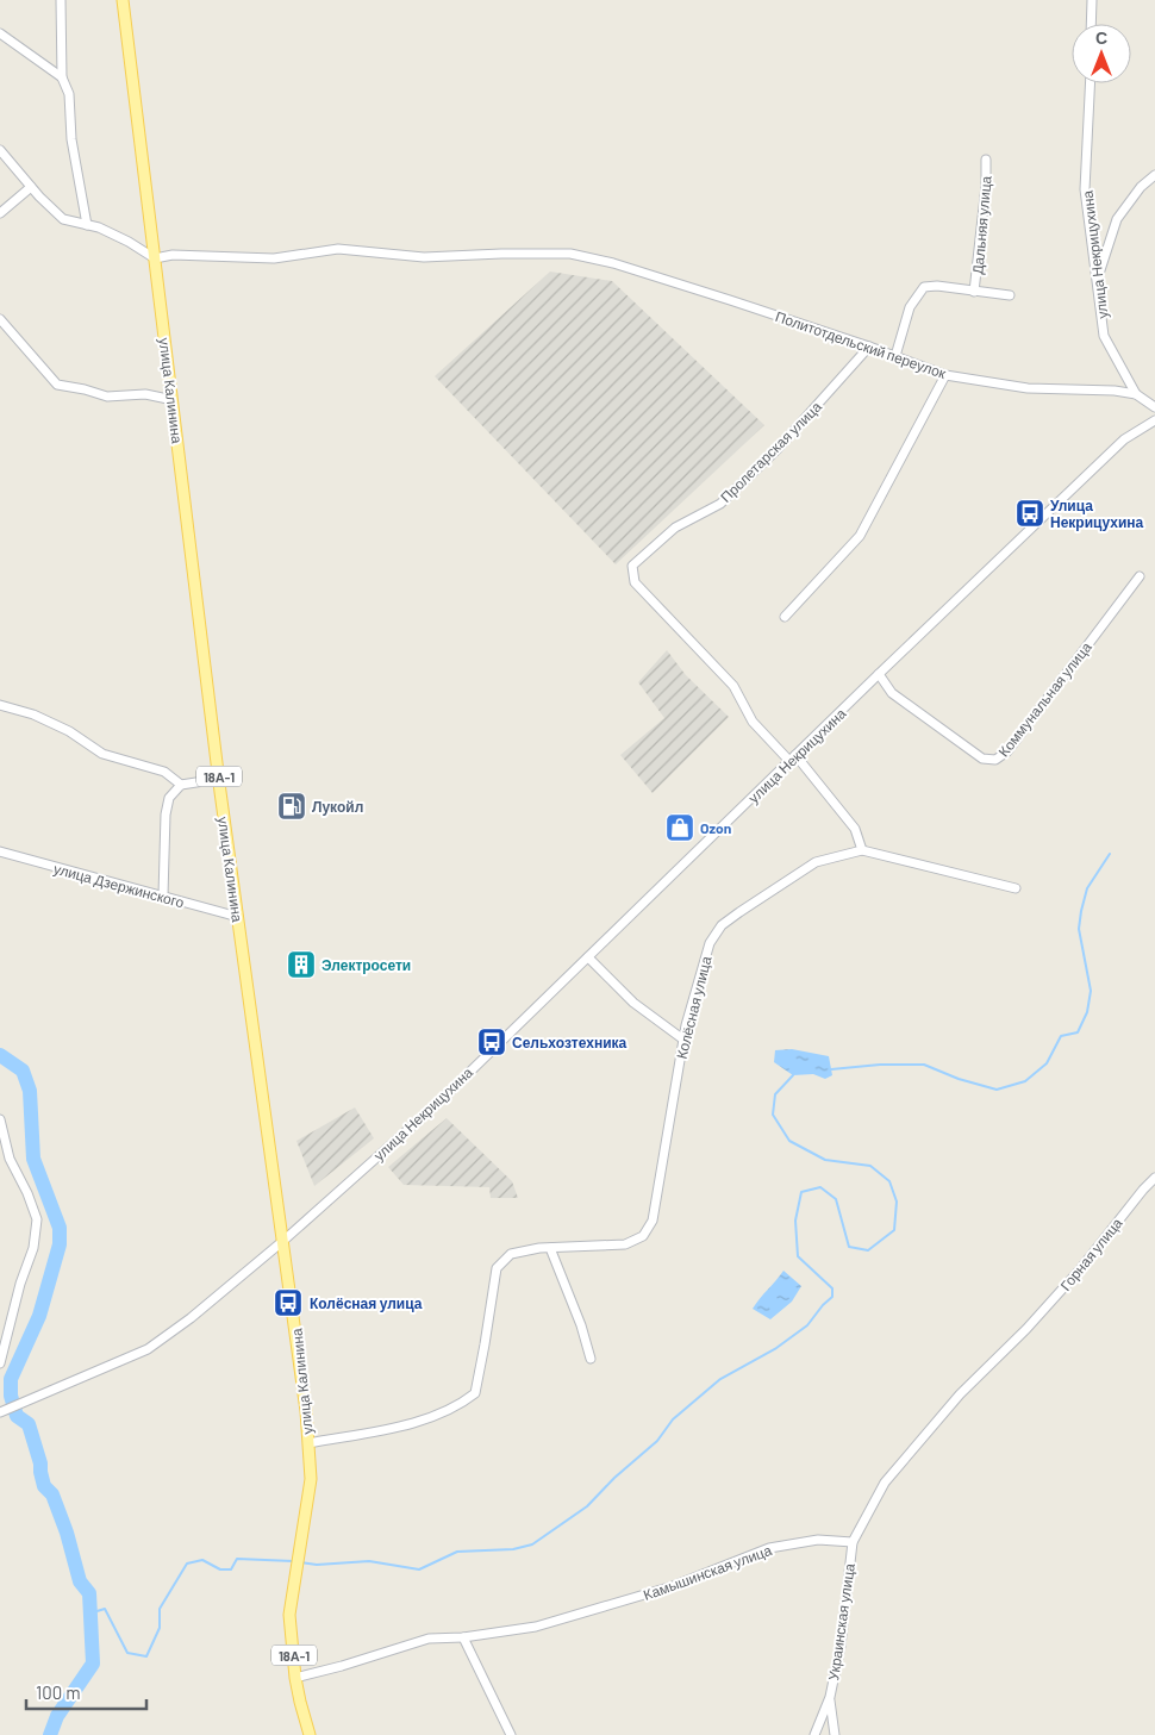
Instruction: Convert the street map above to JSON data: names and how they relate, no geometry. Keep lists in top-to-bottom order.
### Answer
{
  "streets": {
    "main road": ["улица Калинина", "18А-1"],
    "street": [
      "Дальняя улица",
      "улица Некрицухина",
      "Политотдельский переулок",
      "Пролетарская улица",
      "Коммунальная улица",
      "улица Дзержинского",
      "Колёсная улица",
      "Горная улица",
      "Камышинская улица",
      "Украинская улица"
    ]
  },
  "crossings": [
    ["улица Некрицухина", "Политотдельский переулок"],
    ["улица Некрицухина", "улица Калинина"],
    ["улица Некрицухина", "Пролетарская улица"],
    ["улица Некрицухина", "Коммунальная улица"],
    ["Политотдельский переулок", "улица Калинина"],
    ["Политотдельский переулок", "Пролетарская улица"],
    ["улица Калинина", "улица Дзержинского"],
    ["улица Калинина", "Колёсная улица"],
    ["улица Калинина", "Камышинская улица"],
    ["Горная улица", "Камышинская улица"],
    ["Горная улица", "Украинская улица"],
    ["Камышинская улица", "Украинская улица"]
  ],
  "places": {
    "bus stop": ["Улица Некрицухина", "Сельхозтехника", "Колёсная улица"],
    "fuel station": ["Лукойл"],
    "shop": ["Ozon"],
    "building": ["Электросети"]
  },
  "scale_bar": "100 m",
  "north": "top"
}
